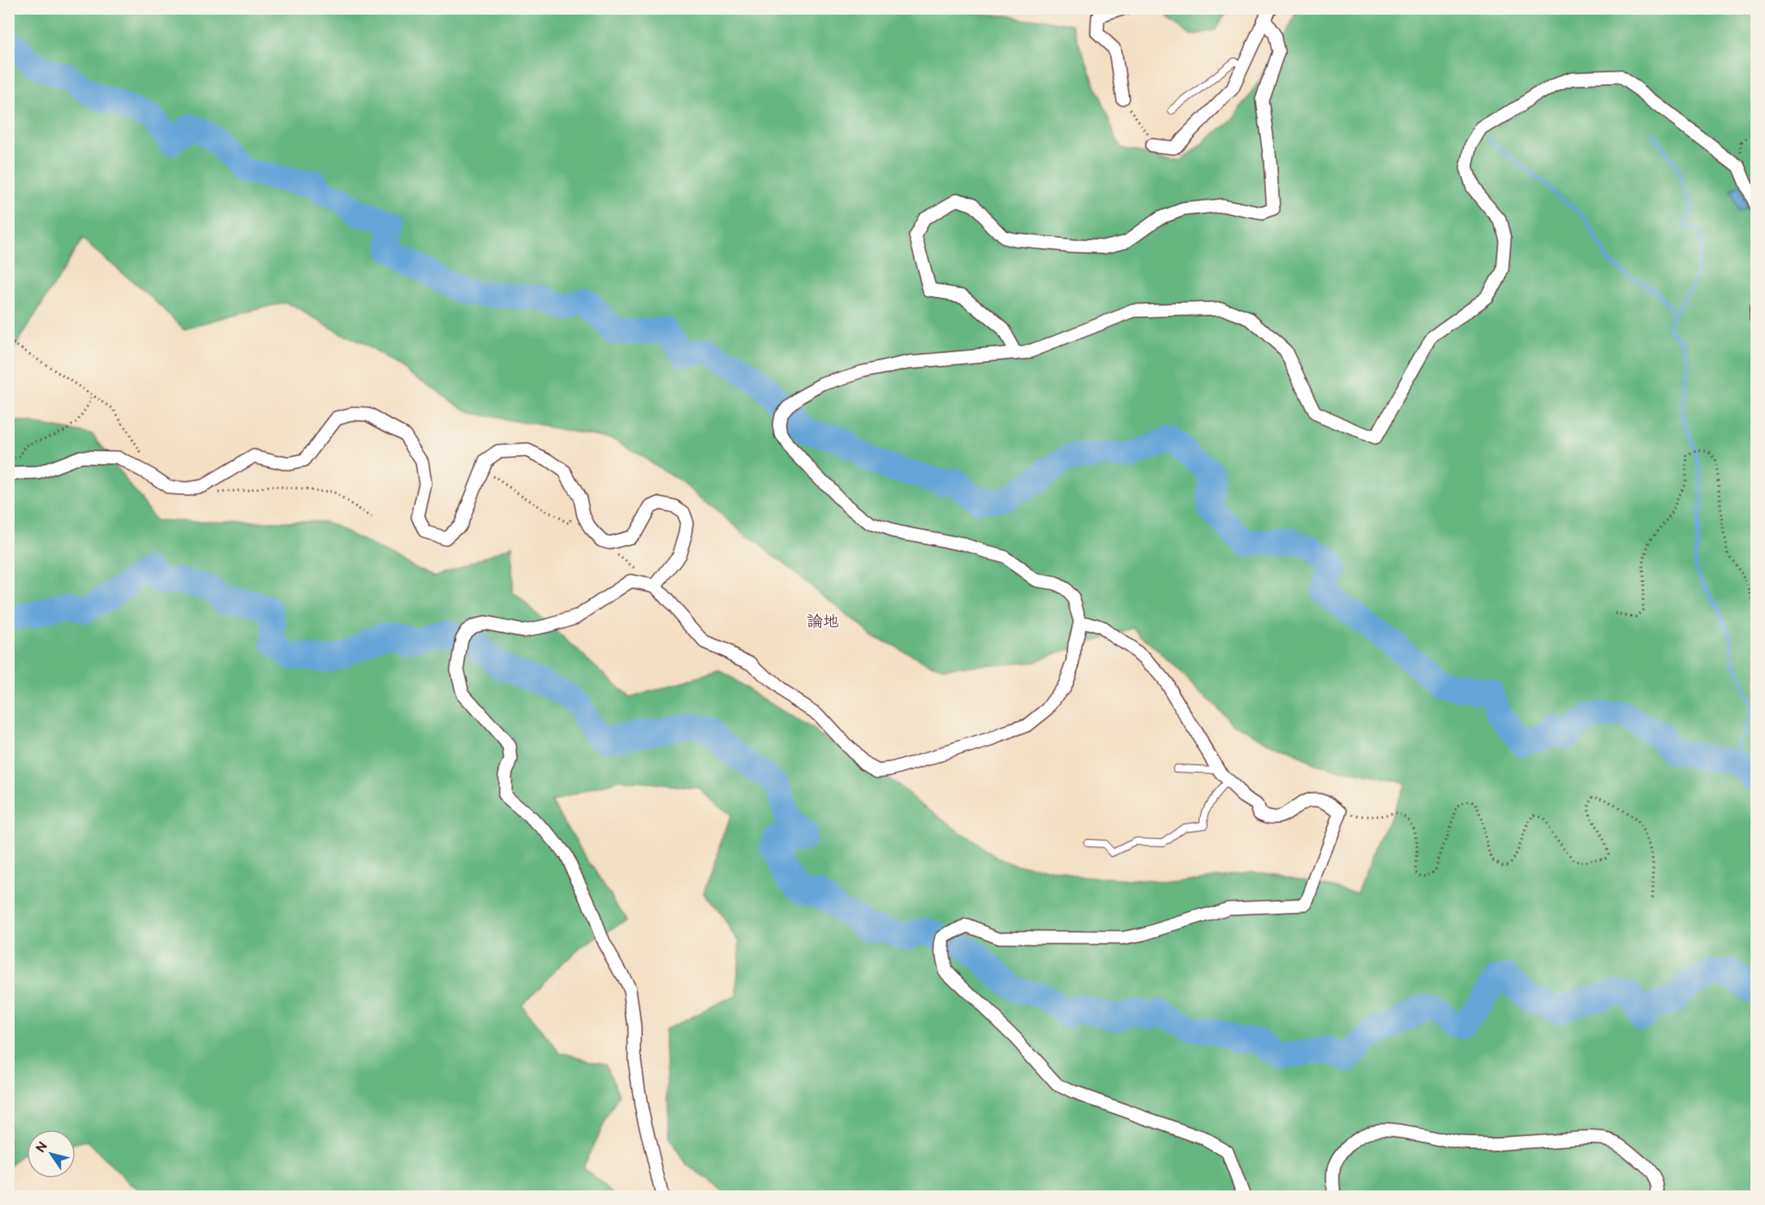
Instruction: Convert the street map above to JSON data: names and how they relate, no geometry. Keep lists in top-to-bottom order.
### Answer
{
  "districts": ["論地"],
  "north": "top left"
}
